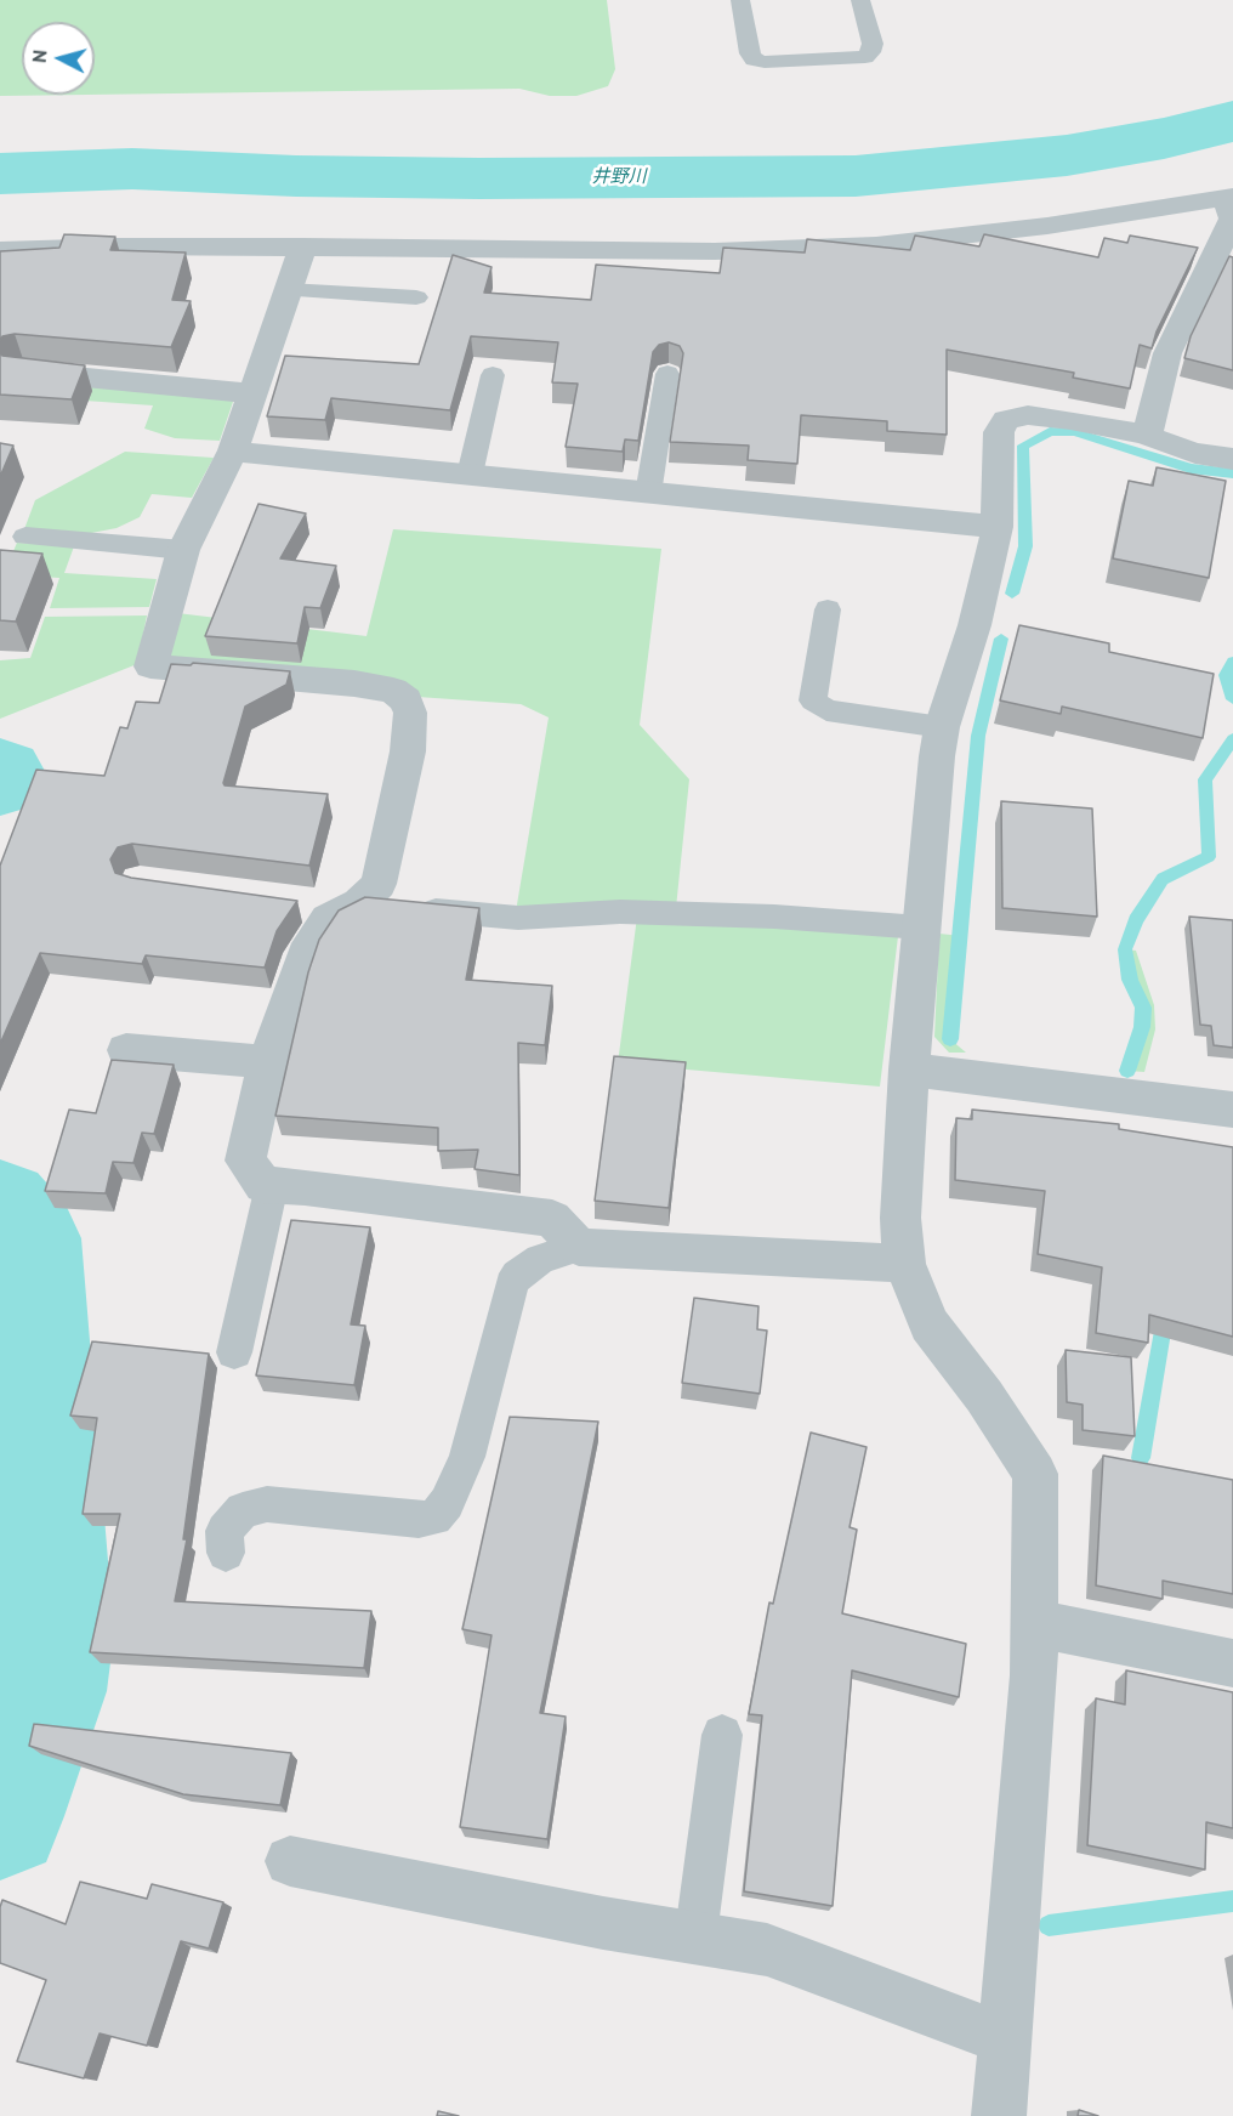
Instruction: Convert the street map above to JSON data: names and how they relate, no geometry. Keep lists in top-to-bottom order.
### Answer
{
  "water": ["井野川"],
  "north": "left"
}
